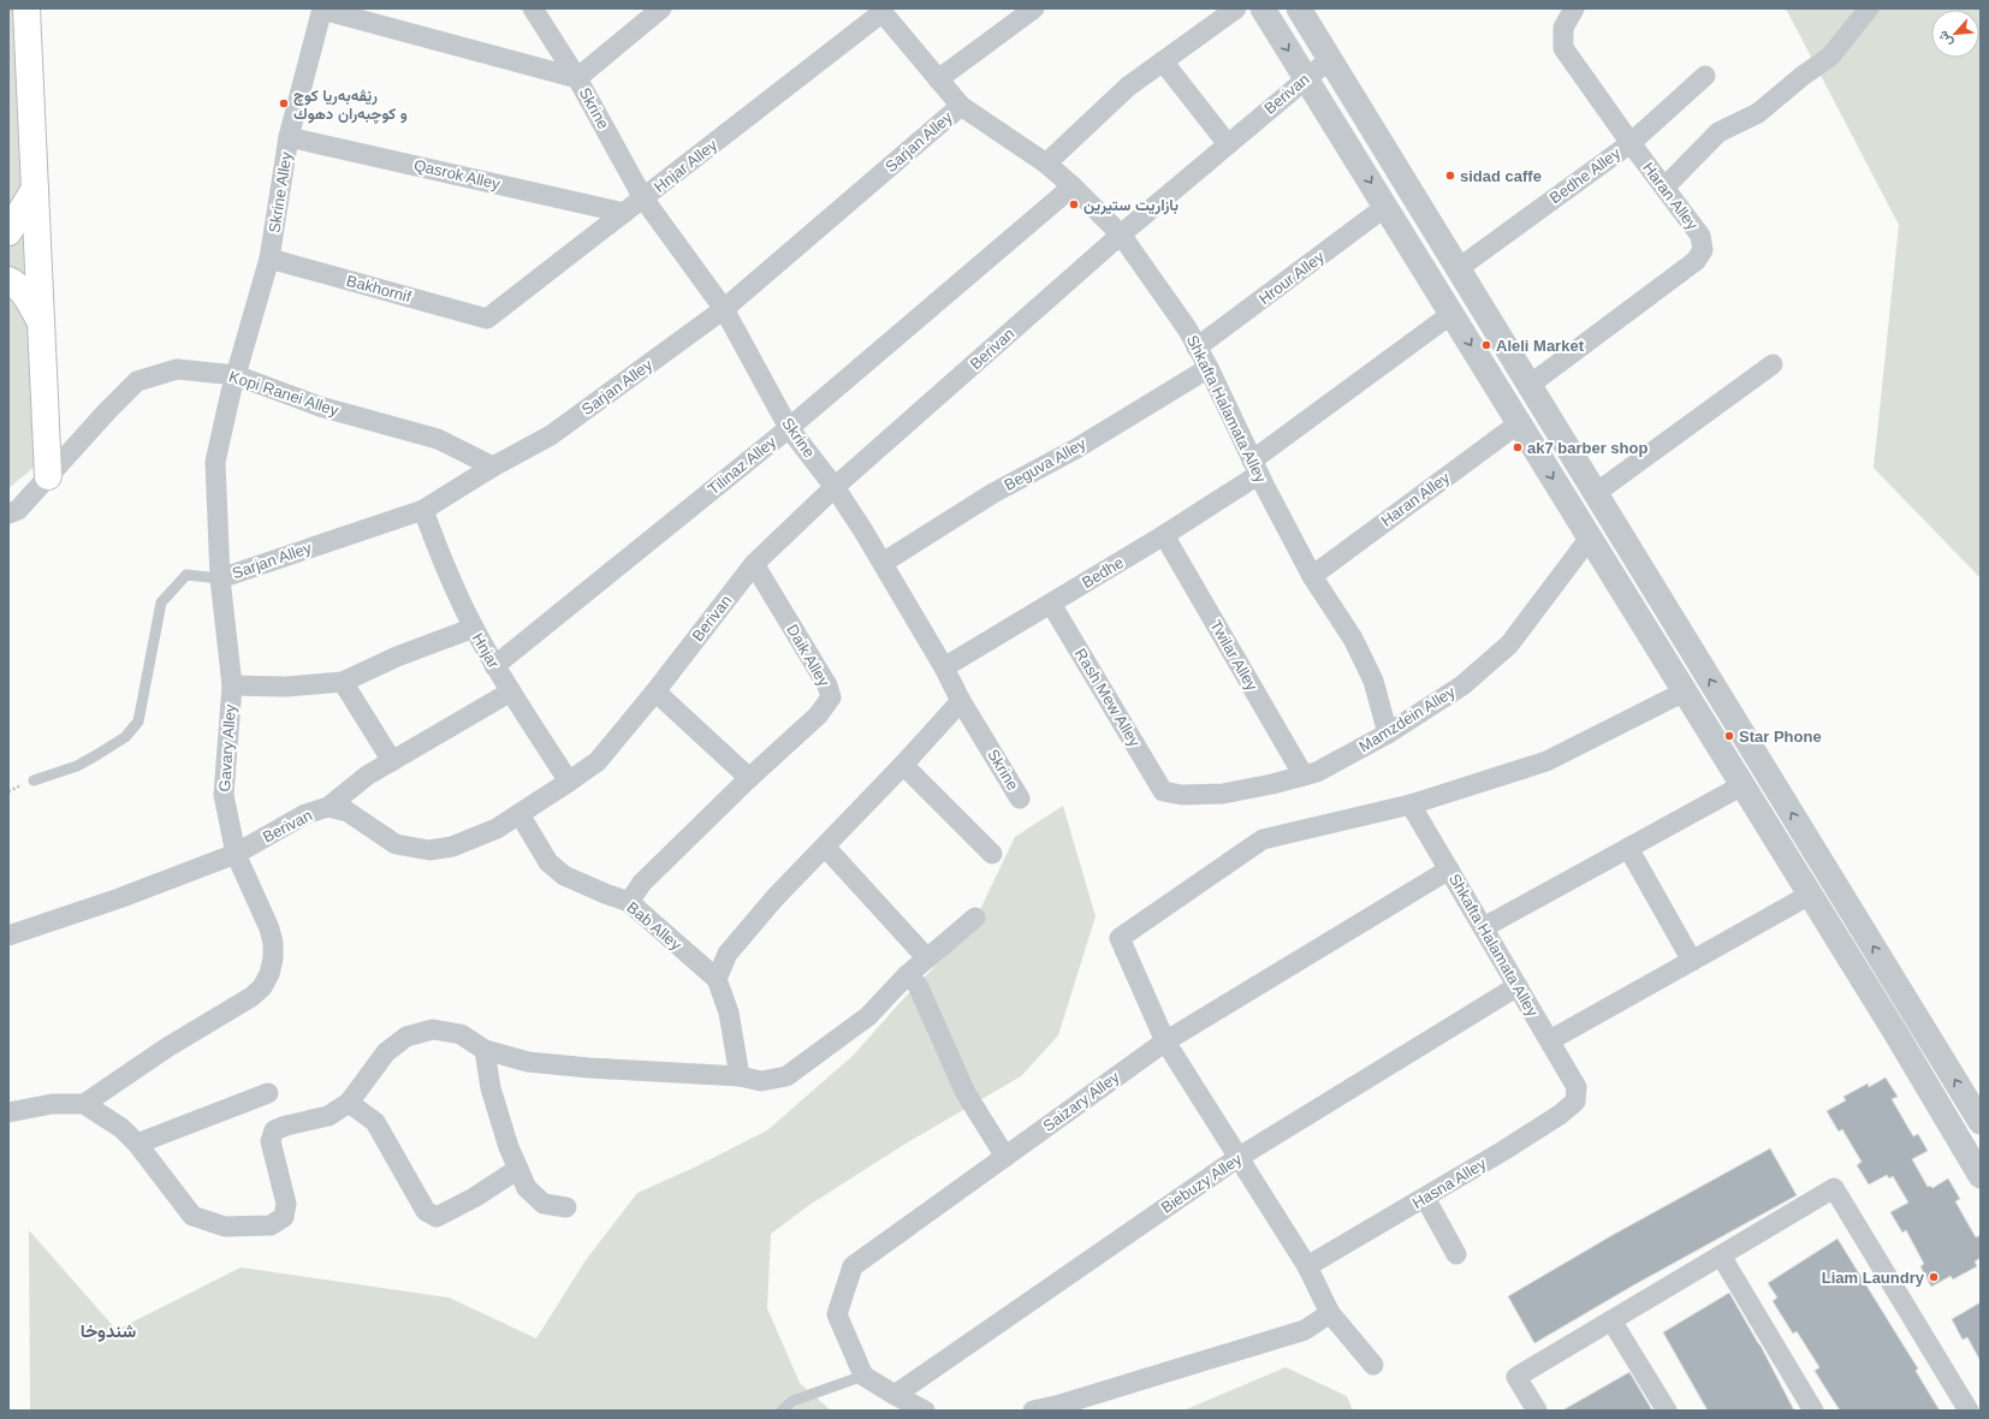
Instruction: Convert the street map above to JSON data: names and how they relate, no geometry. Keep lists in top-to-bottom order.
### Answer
{
  "streets": {
    "street": [
      "Berivan",
      "Skrine",
      "Sarjan Alley",
      "Hnjar Alley",
      "Qasrok Alley",
      "Bedhe Alley",
      "Skrine Alley",
      "Haran Alley",
      "Hrour Alley",
      "Bakhornif",
      "Kopi Ranei Alley",
      "Shkafta Halamata Alley",
      "Beguva Alley",
      "Tilinaz Alley",
      "Bedhe",
      "Hnjar",
      "Daik Alley",
      "Twilar Alley",
      "Rash Mew Alley",
      "Mamzdein Alley",
      "Gavary Alley",
      "Bab Alley",
      "Saizary Alley",
      "Biebuzy Alley",
      "Hasna Alley"
    ]
  },
  "crossings": [
    ["Berivan", "Skrine"],
    ["Berivan", "Shkafta Halamata Alley"],
    ["Berivan", "Hnjar"],
    ["Berivan", "Daik Alley"],
    ["Berivan", "Gavary Alley"],
    ["Berivan", "Bab Alley"],
    ["Skrine", "Sarjan Alley"],
    ["Skrine", "Hnjar Alley"],
    ["Skrine", "Beguva Alley"],
    ["Skrine", "Tilinaz Alley"],
    ["Skrine", "Bedhe"],
    ["Sarjan Alley", "Kopi Ranei Alley"],
    ["Sarjan Alley", "Shkafta Halamata Alley"],
    ["Sarjan Alley", "Hnjar"],
    ["Sarjan Alley", "Gavary Alley"],
    ["Hnjar Alley", "Qasrok Alley"],
    ["Hnjar Alley", "Bakhornif"],
    ["Hnjar Alley", "Shkafta Halamata Alley"],
    ["Qasrok Alley", "Skrine Alley"],
    ["Bedhe Alley", "Haran Alley"],
    ["Skrine Alley", "Bakhornif"],
    ["Skrine Alley", "Kopi Ranei Alley"],
    ["Skrine Alley", "Gavary Alley"],
    ["Haran Alley", "Shkafta Halamata Alley"],
    ["Hrour Alley", "Shkafta Halamata Alley"],
    ["Kopi Ranei Alley", "Gavary Alley"],
    ["Shkafta Halamata Alley", "Beguva Alley"],
    ["Shkafta Halamata Alley", "Tilinaz Alley"],
    ["Shkafta Halamata Alley", "Bedhe"],
    ["Shkafta Halamata Alley", "Mamzdein Alley"],
    ["Shkafta Halamata Alley", "Saizary Alley"],
    ["Shkafta Halamata Alley", "Biebuzy Alley"],
    ["Shkafta Halamata Alley", "Hasna Alley"],
    ["Tilinaz Alley", "Hnjar"],
    ["Bedhe", "Twilar Alley"],
    ["Bedhe", "Rash Mew Alley"],
    ["Daik Alley", "Bab Alley"],
    ["Twilar Alley", "Mamzdein Alley"],
    ["Rash Mew Alley", "Mamzdein Alley"]
  ],
  "districts": ["شندوخا"],
  "places": [
    "رێڤه‌به‌ریا كوچ و كوچبه‌ران دهوك",
    "sidad caffe",
    "بازاريت ستيرين",
    "Aleli Market",
    "ak7 barber shop",
    "Star Phone",
    "Liam Laundry"
  ],
  "north": "bottom left"
}
